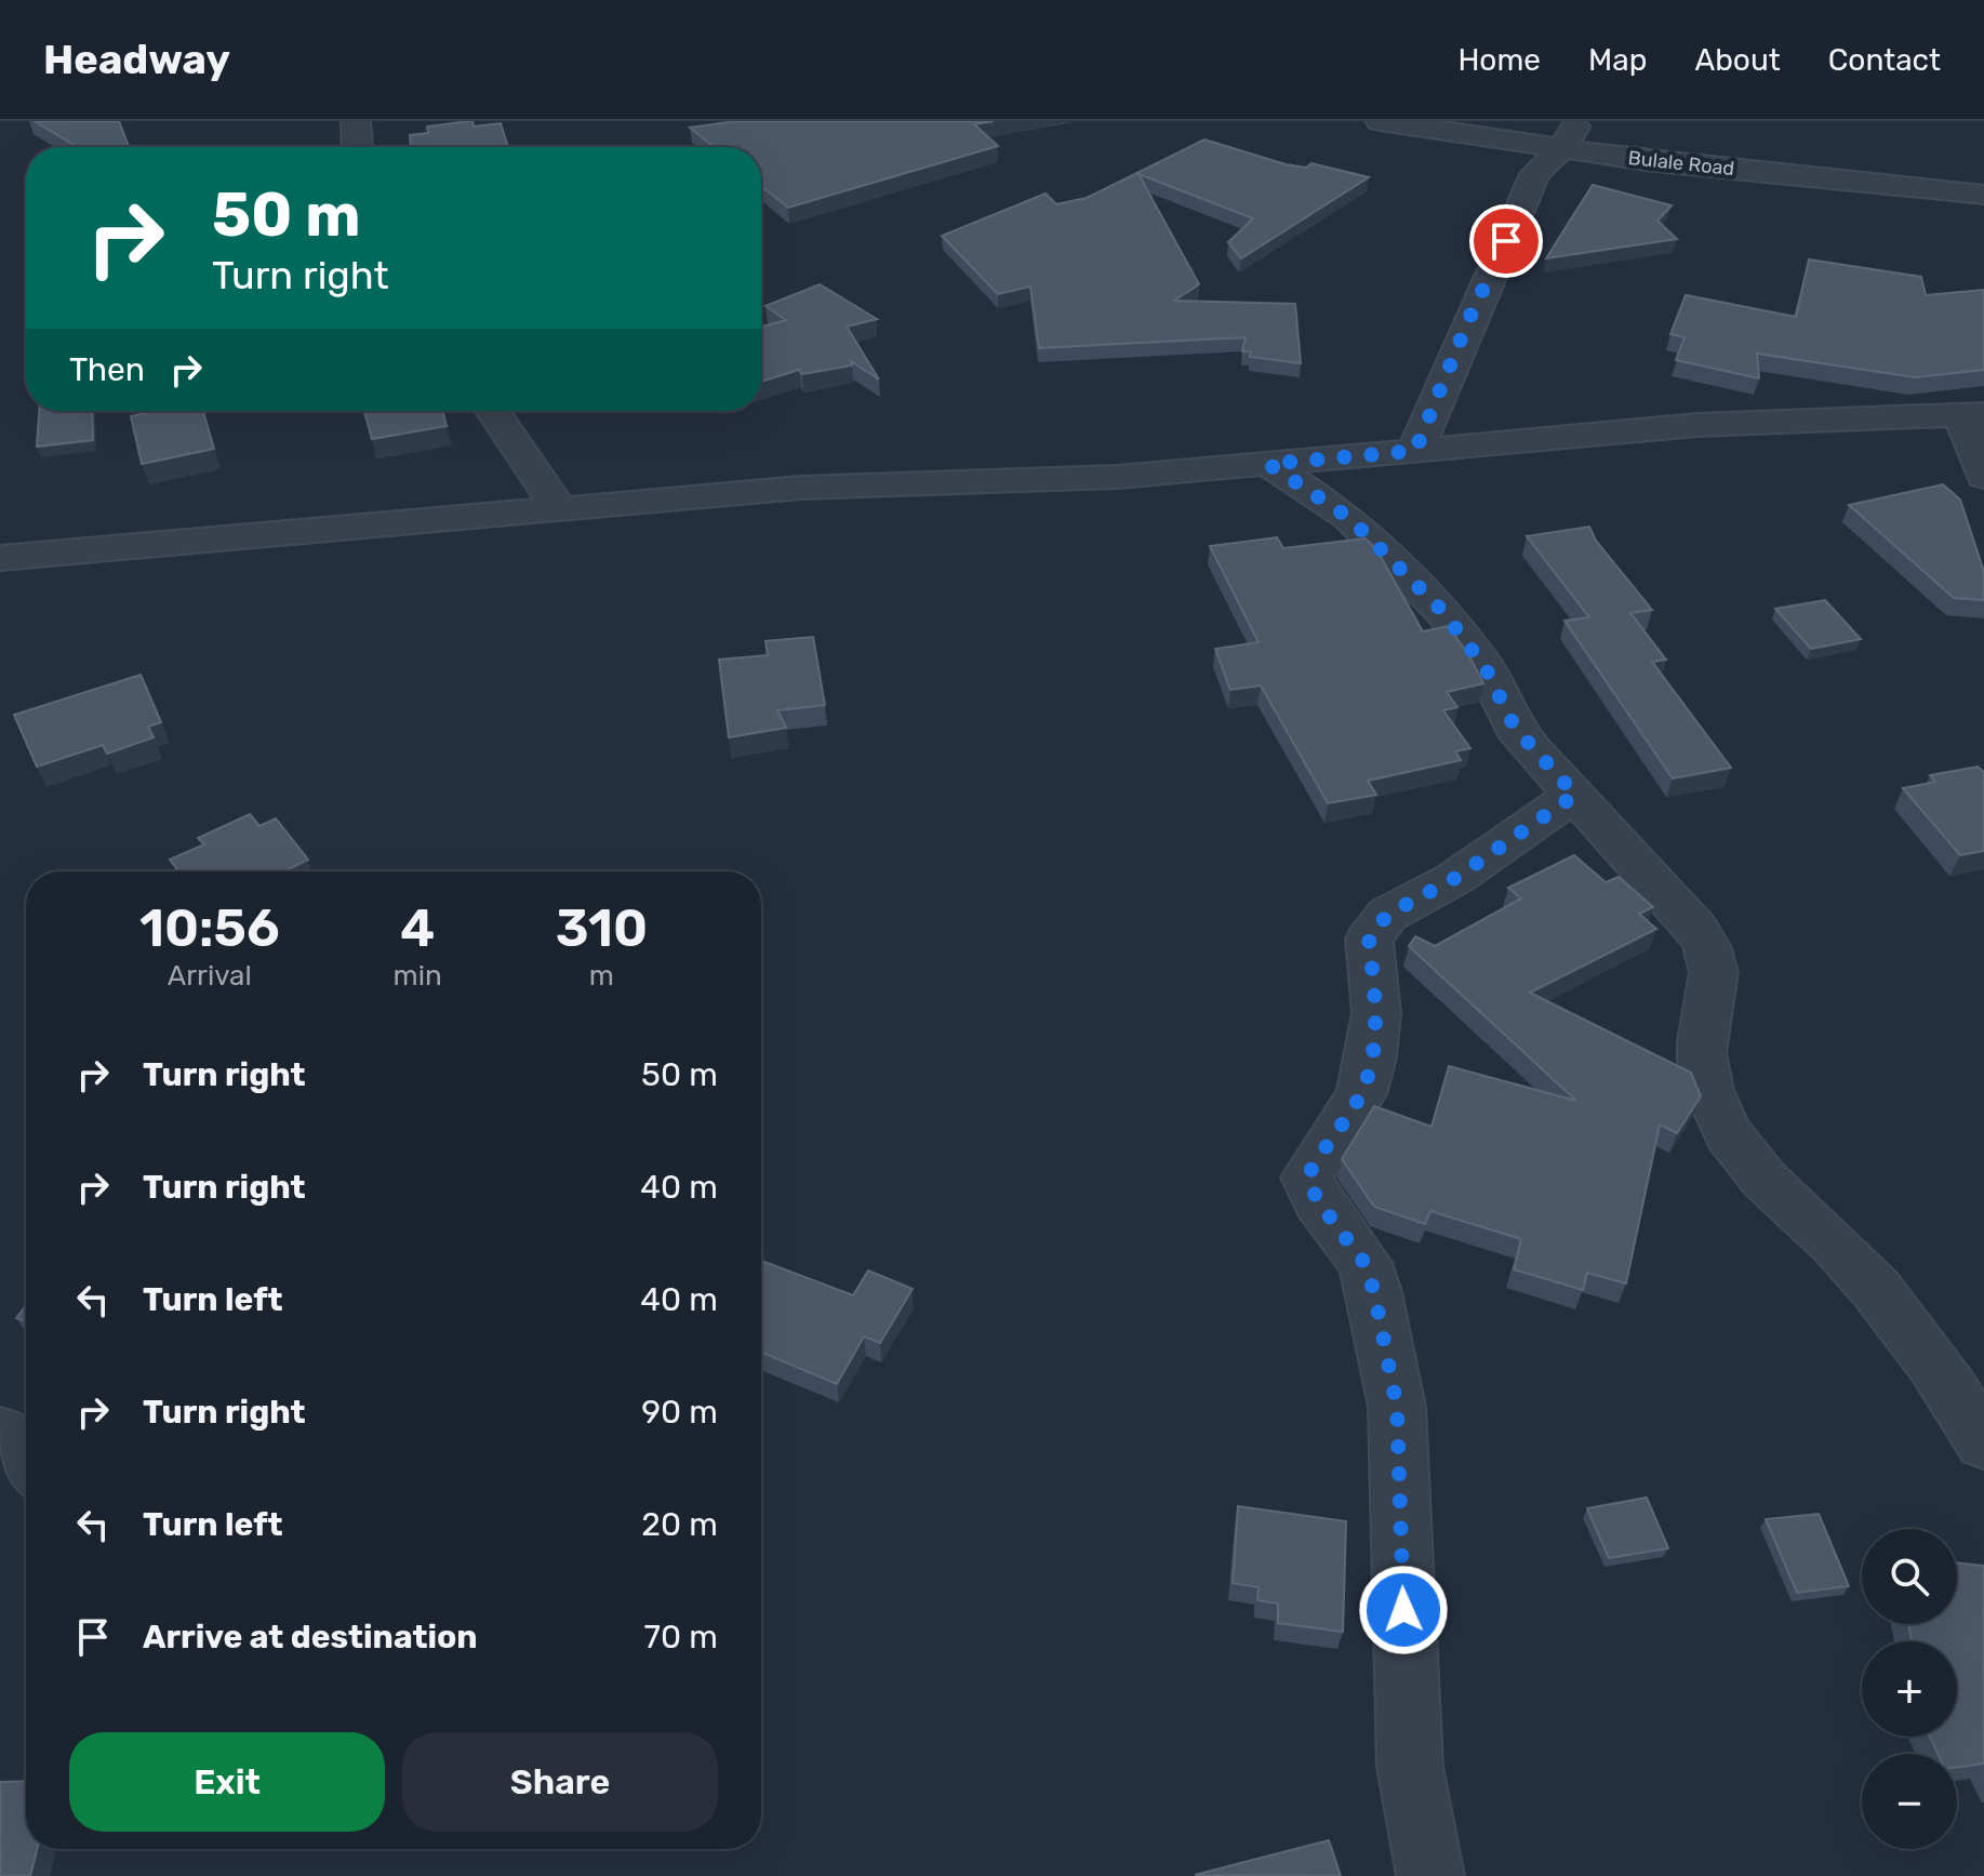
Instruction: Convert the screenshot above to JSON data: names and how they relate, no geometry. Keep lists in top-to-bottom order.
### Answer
{
  "streets": {
    "street": ["Bulale Road"]
  },
  "page": {
    "header": "Headway",
    "nav": [
      "Home",
      "Map",
      "About",
      "Contact"
    ],
    "turn": ["50 m", "Turn right"],
    "then": "Then",
    "eta": [
      "10:56",
      "Arrival",
      "4",
      "min",
      "310",
      "m"
    ],
    "list": [
      {
        "name": "Turn right",
        "value": "50 m"
      },
      {
        "name": "Turn right",
        "value": "40 m"
      },
      {
        "name": "Turn left",
        "value": "40 m"
      },
      {
        "name": "Turn right",
        "value": "90 m"
      },
      {
        "name": "Turn left",
        "value": "20 m"
      },
      {
        "name": "Arrive at destination",
        "value": "70 m"
      }
    ],
    "map_buttons": ["+", "−"],
    "buttons": ["Exit", "Share"]
  }
}
